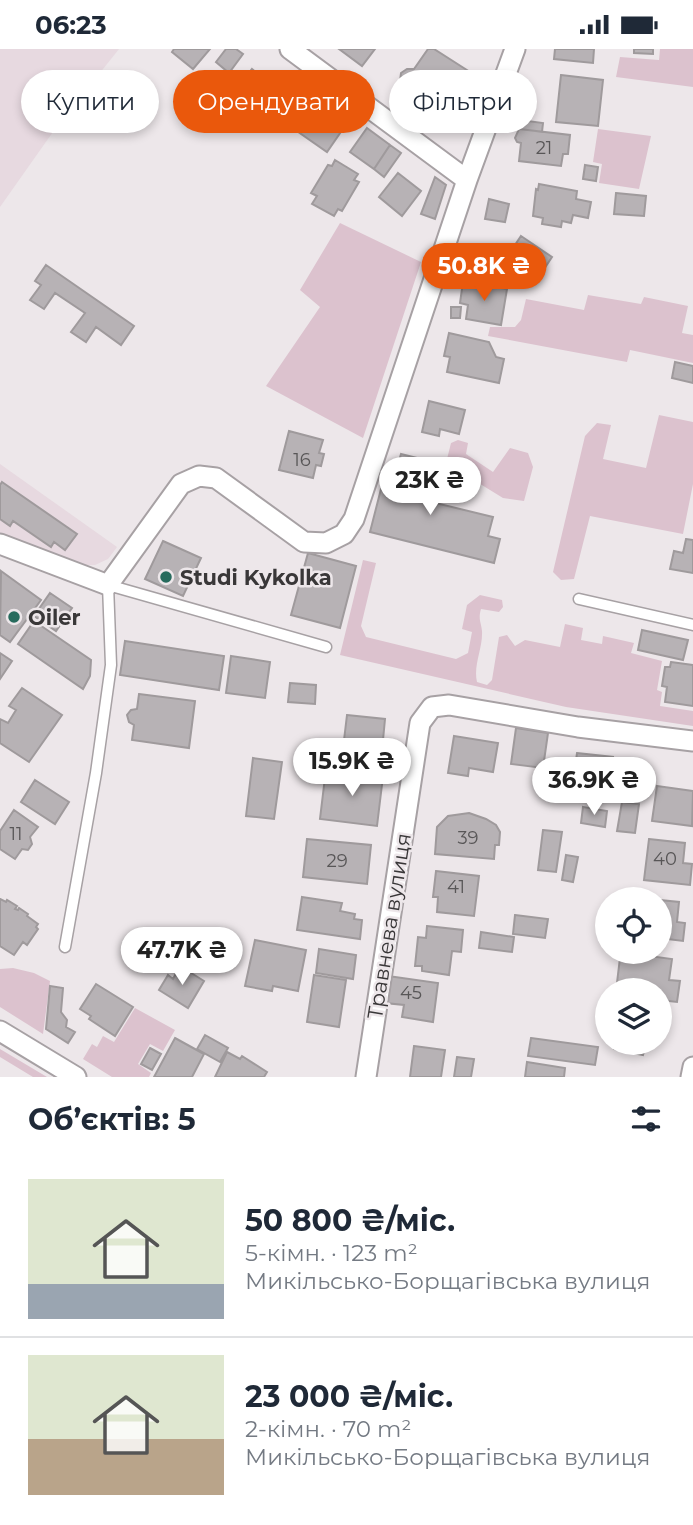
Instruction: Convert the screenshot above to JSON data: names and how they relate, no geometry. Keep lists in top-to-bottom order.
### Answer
{
  "streets": {
    "street": ["Травнева вулиця"]
  },
  "places": ["Studi Kykolka", "Oiler"],
  "house_numbers": [
    "21",
    "16",
    "11",
    "39",
    "40",
    "29",
    "41",
    "45"
  ],
  "page": {
    "status": "06:23",
    "chip": ["Купити", "Орендувати", "Фільтри"],
    "price": [
      "50.8K ₴",
      "23K ₴",
      "15.9K ₴",
      "36.9K ₴",
      "47.7K ₴"
    ],
    "heading": "Об’єктів: 5",
    "list": [
      {
        "name": "50 800 ₴/міс.",
        "note": "5-кімн. · 123 m² · Микільсько-Борщагівська вулиця"
      },
      {
        "name": "23 000 ₴/міс.",
        "note": "2-кімн. · 70 m² · Микільсько-Борщагівська вулиця"
      }
    ]
  }
}
